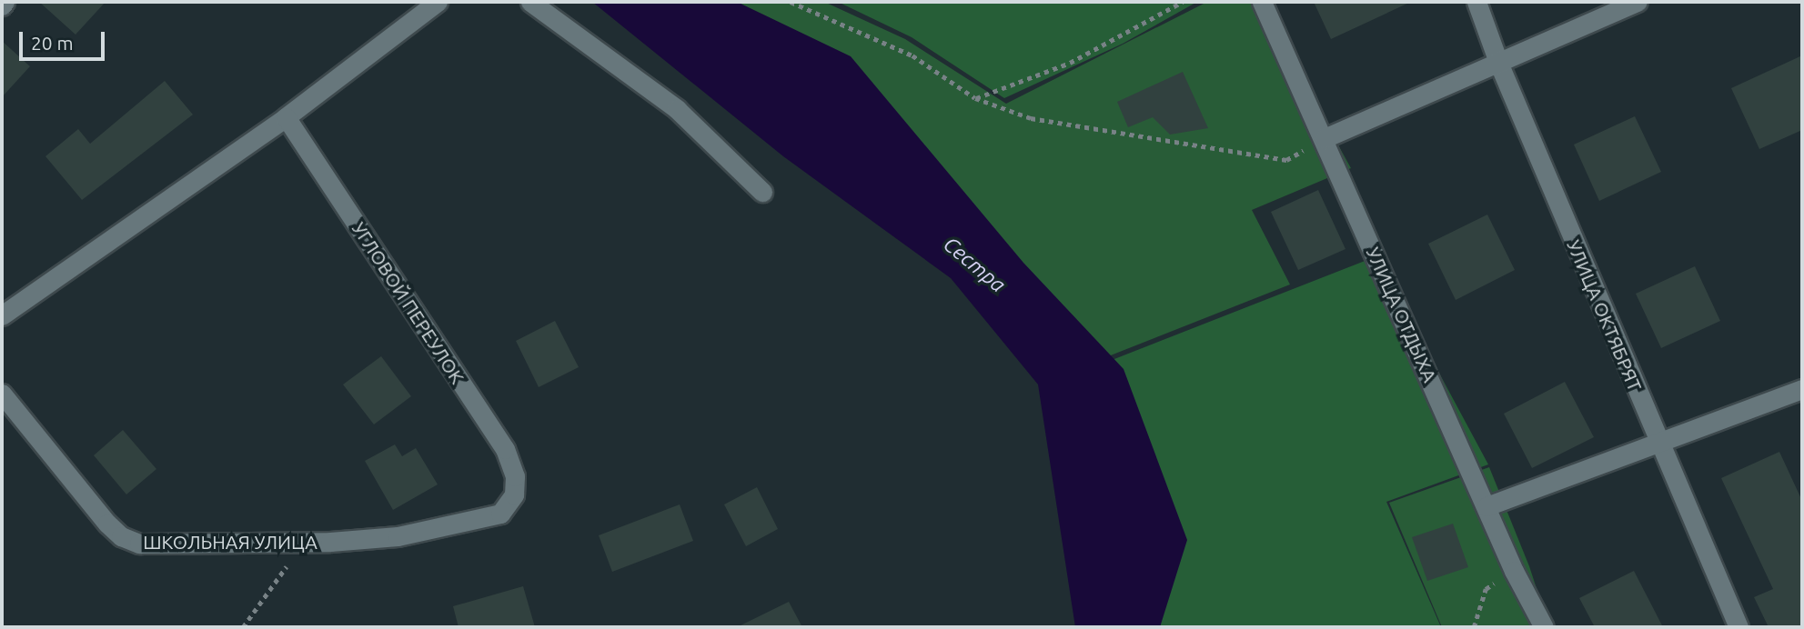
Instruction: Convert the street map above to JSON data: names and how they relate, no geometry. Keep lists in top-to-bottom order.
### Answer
{
  "streets": {
    "street": [
      "УГЛОВОЙ ПЕРЕУЛОК",
      "УЛИЦА ОТДЫХА",
      "УЛИЦА ОКТЯБРЯТ",
      "ШКОЛЬНАЯ УЛИЦА"
    ]
  },
  "crossings": [
    ["УГЛОВОЙ ПЕРЕУЛОК", "ШКОЛЬНАЯ УЛИЦА"]
  ],
  "water": ["Сестра"],
  "scale_bar": "20 m"
}
